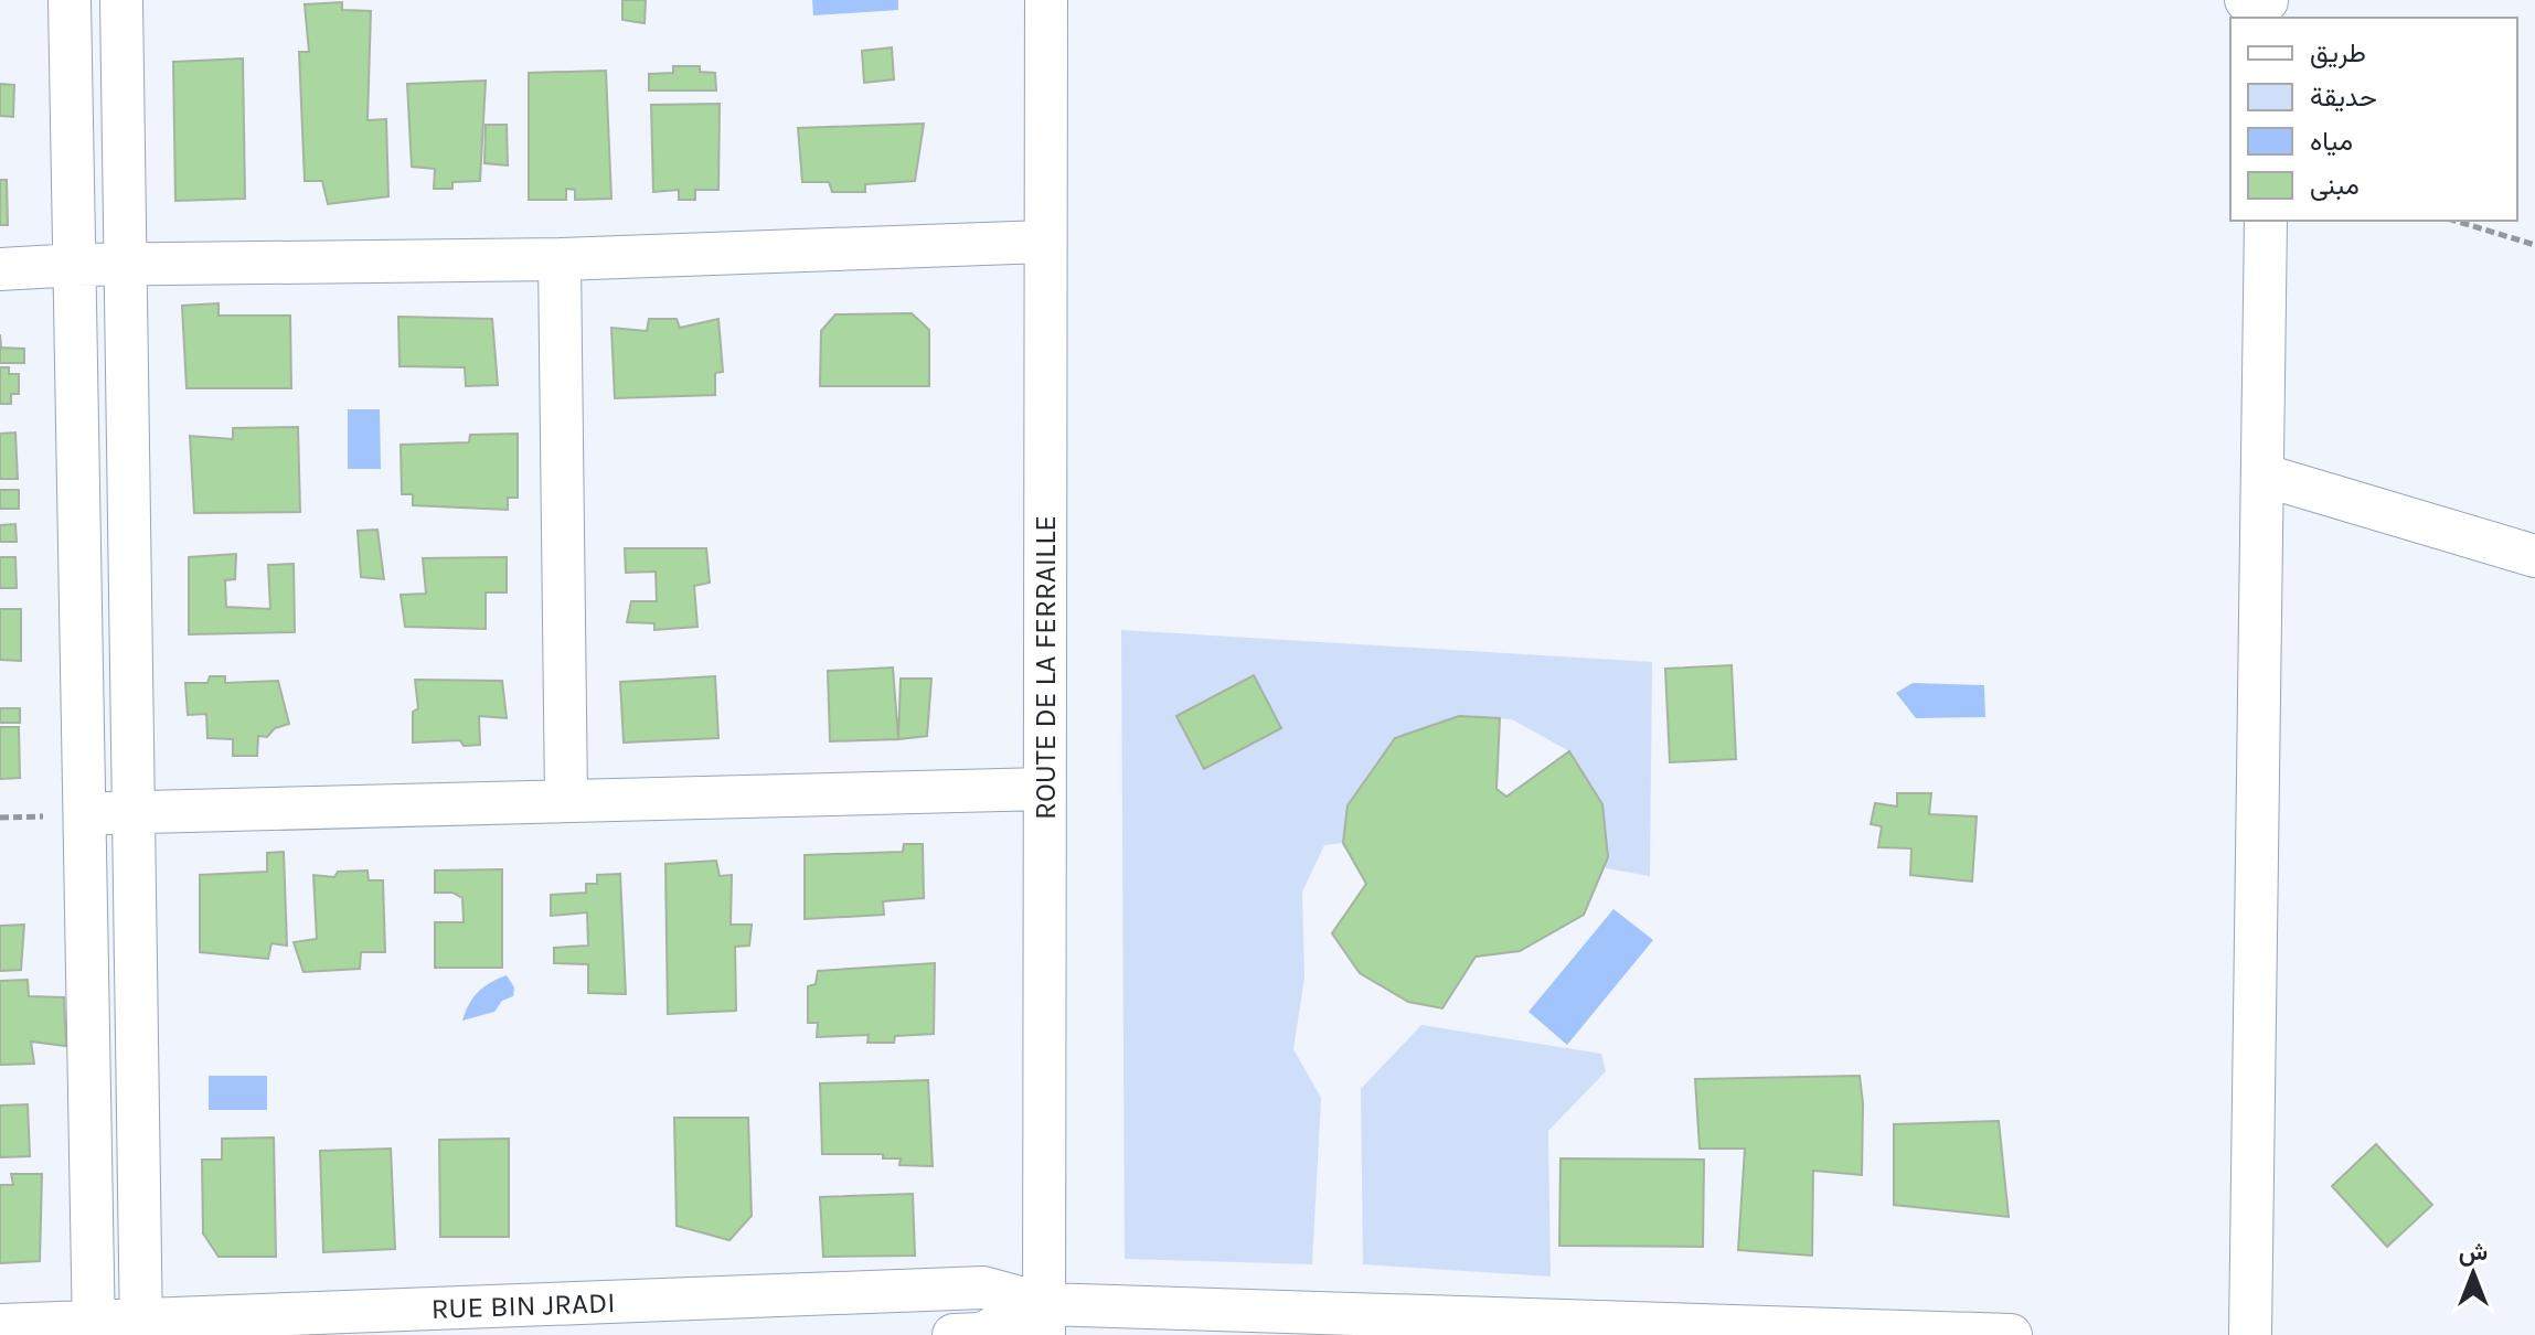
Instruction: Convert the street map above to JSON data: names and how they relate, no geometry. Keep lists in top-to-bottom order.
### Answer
{
  "streets": {
    "street": ["ROUTE DE LA FERRAILLE", "RUE BIN JRADI"]
  },
  "crossings": [
    ["ROUTE DE LA FERRAILLE", "RUE BIN JRADI"]
  ],
  "legend": [
    "طريق",
    "حديقة",
    "مياه",
    "مبنى"
  ],
  "north": "top"
}
